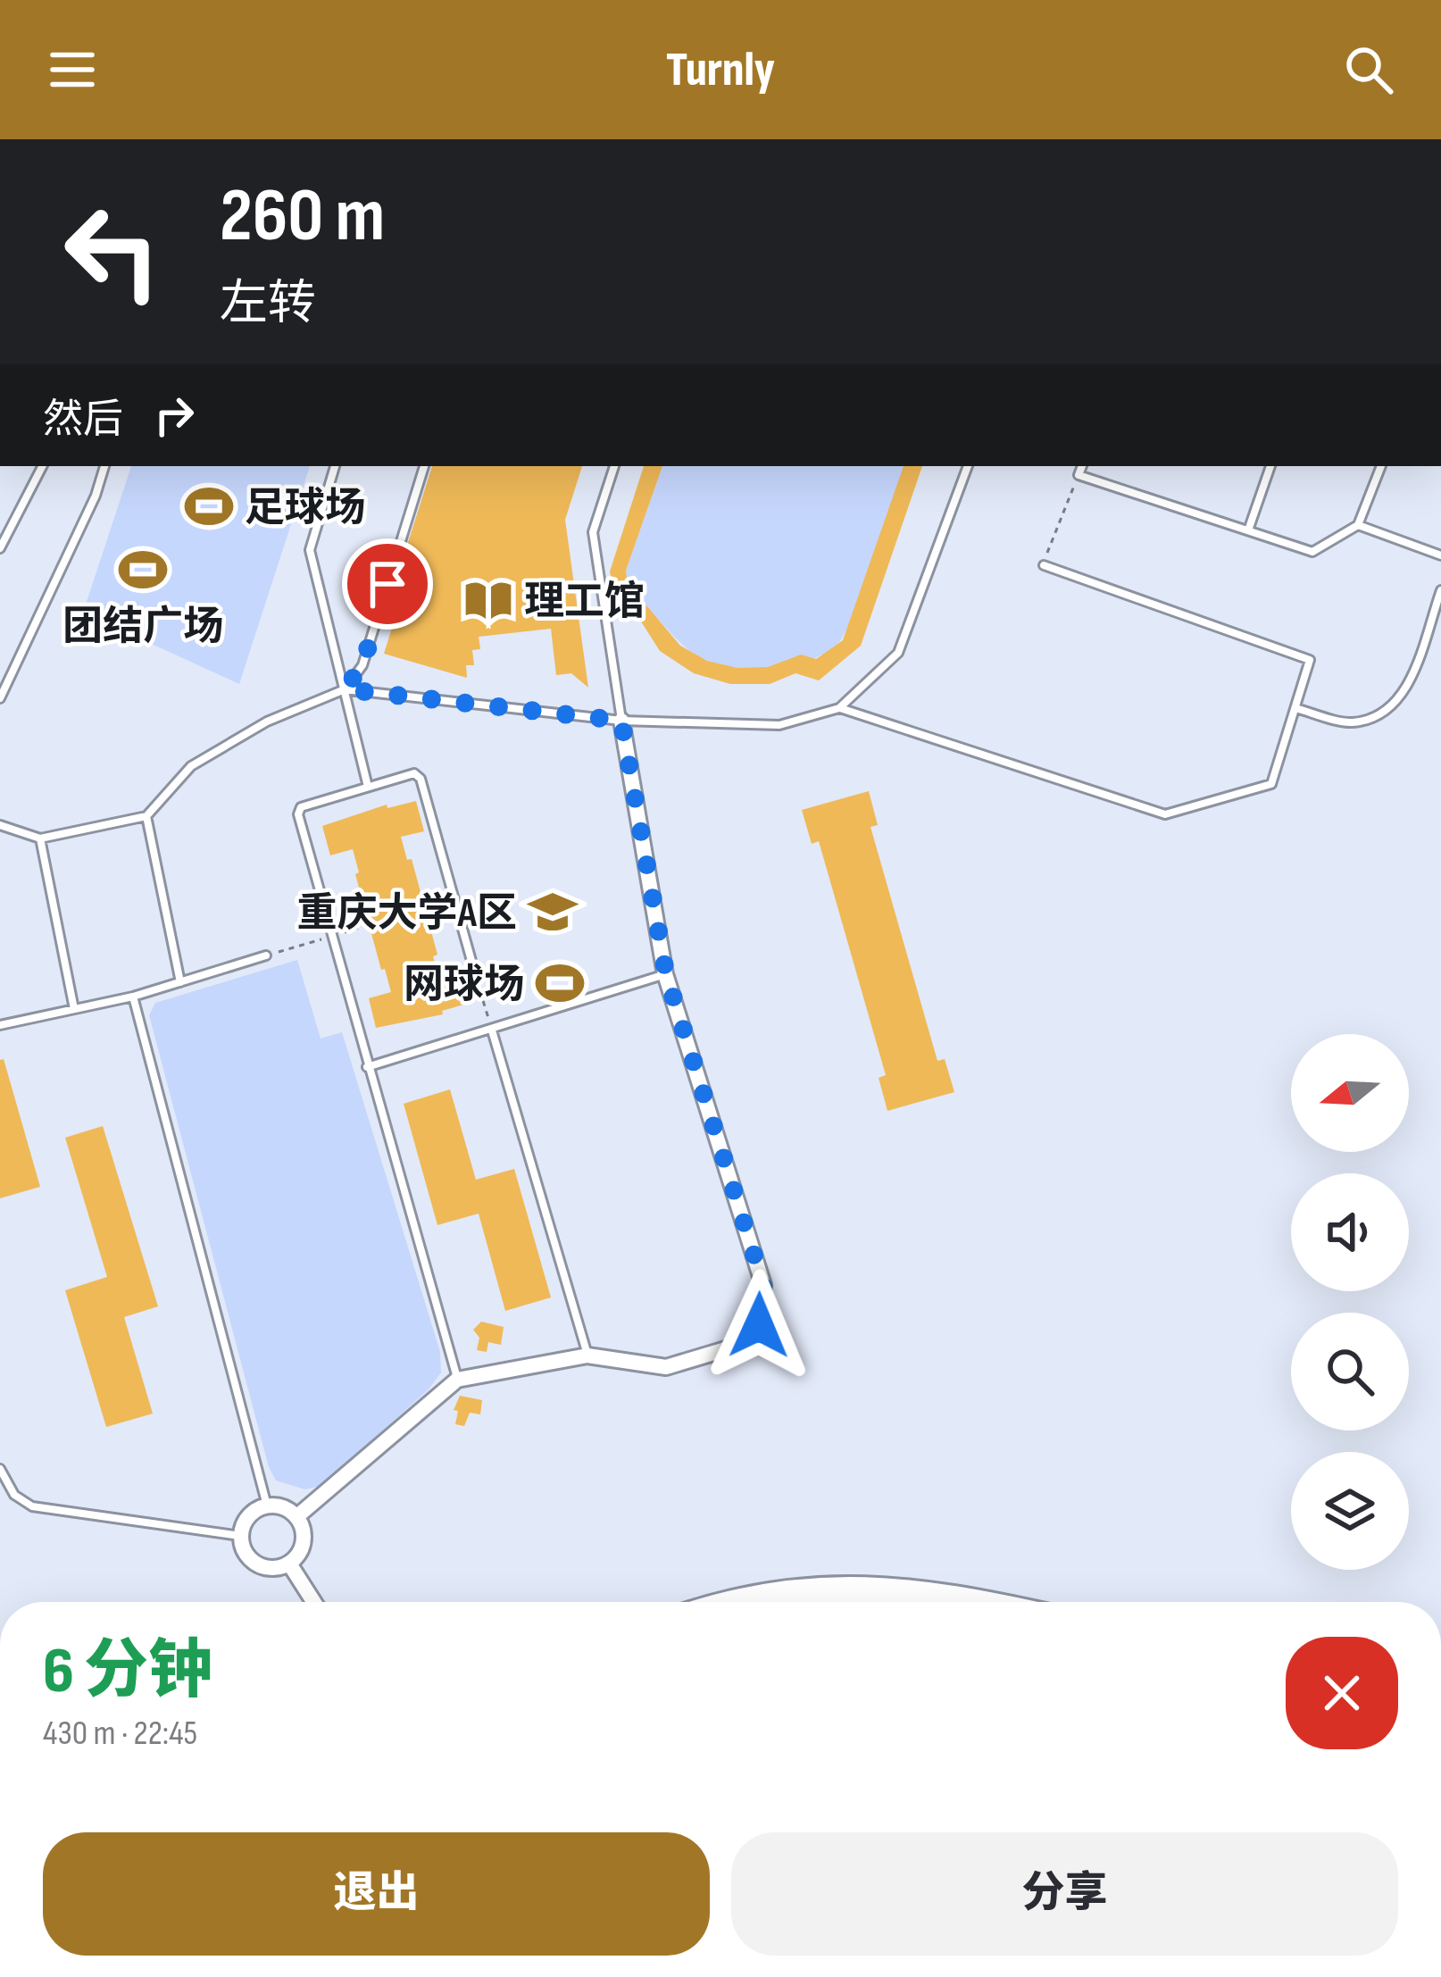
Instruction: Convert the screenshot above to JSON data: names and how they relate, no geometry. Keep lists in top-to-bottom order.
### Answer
{
  "places": {
    "sports": ["足球场", "团结广场", "网球场"],
    "library": ["理工馆"],
    "school or university": ["重庆大学A区"]
  },
  "north": "left",
  "page": {
    "header": "Turnly",
    "turn": ["260 m", "左转"],
    "then": "然后",
    "heading": ["6 分钟", "430 m · 22:45"],
    "buttons": ["退出", "分享"]
  }
}
